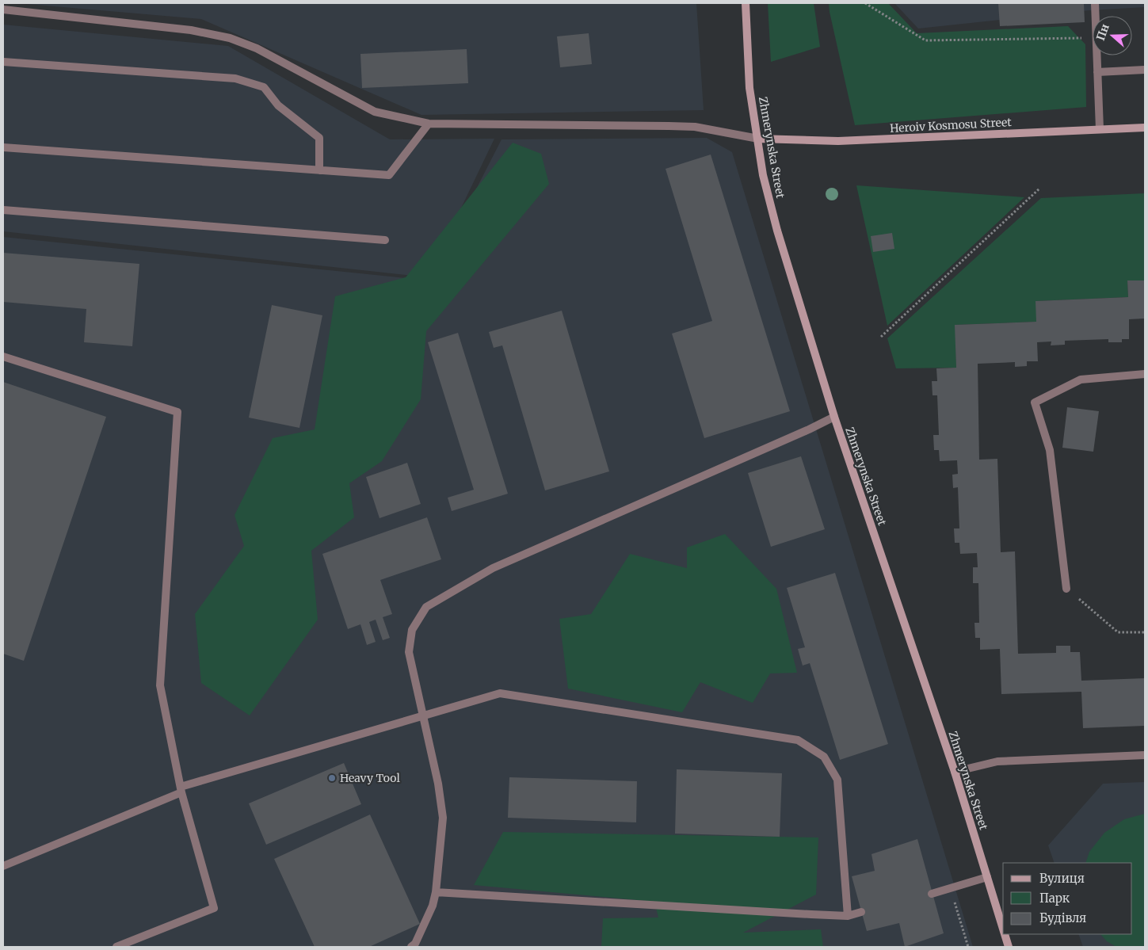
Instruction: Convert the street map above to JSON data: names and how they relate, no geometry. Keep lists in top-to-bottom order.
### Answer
{
  "streets": {
    "main road": ["Heroiv Kosmosu Street", "Zhmerynska Street"]
  },
  "crossings": [
    ["Heroiv Kosmosu Street", "Zhmerynska Street"]
  ],
  "places": ["Heavy Tool"],
  "legend": ["Вулиця", "Парк", "Будівля"],
  "north": "left"
}
